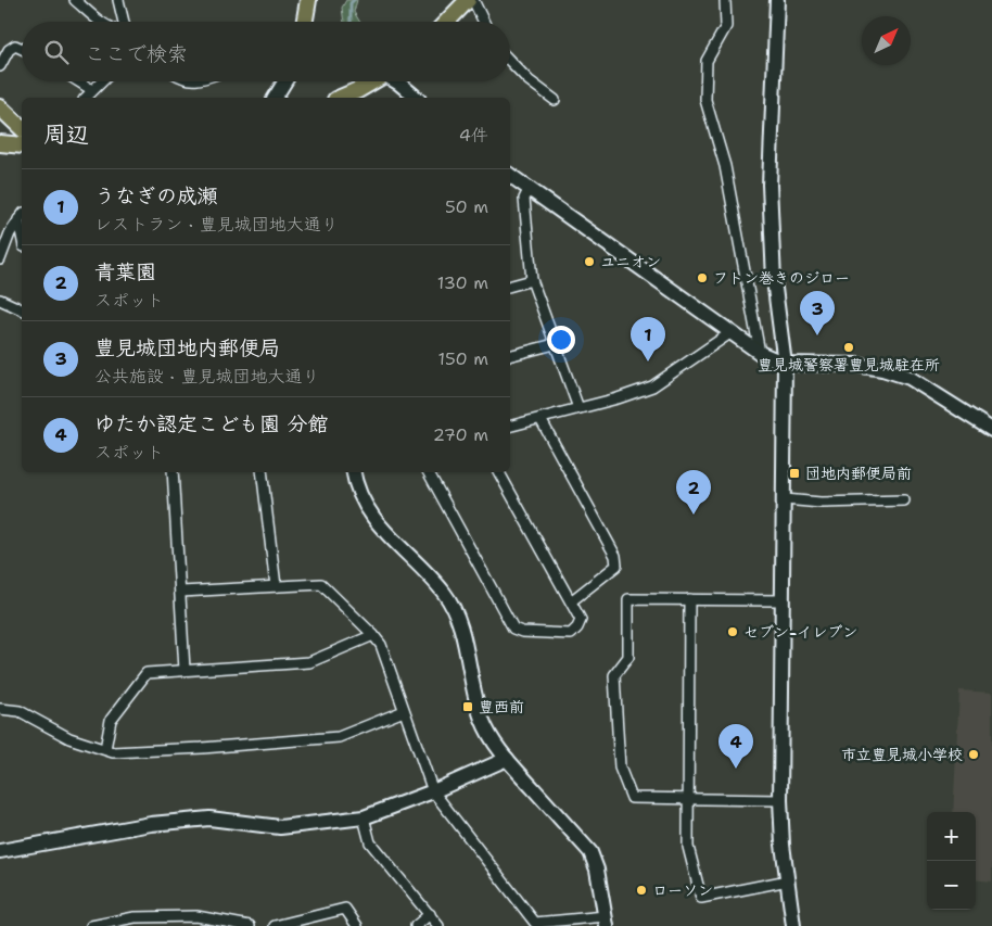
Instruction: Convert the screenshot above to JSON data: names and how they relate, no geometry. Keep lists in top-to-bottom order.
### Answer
{
  "places": {
    "other": [
      "ユニオン",
      "フトン巻きのジロー",
      "豊見城警察署豊見城駐在所",
      "セブン-イレブン",
      "市立豊見城小学校",
      "ローソン"
    ],
    "transit": ["団地内郵便局前", "豊西前"]
  },
  "north": "top right",
  "page": {
    "search": "ここで検索",
    "heading": ["周辺", "4件"],
    "list": [
      {
        "mark": "1",
        "name": "うなぎの成瀬",
        "note": "レストラン · 豊見城団地大通り",
        "value": "50 m"
      },
      {
        "mark": "2",
        "name": "青葉園",
        "note": "スポット",
        "value": "130 m"
      },
      {
        "mark": "3",
        "name": "豊見城団地内郵便局",
        "note": "公共施設 · 豊見城団地大通り",
        "value": "150 m"
      },
      {
        "mark": "4",
        "name": "ゆたか認定こども園 分館",
        "note": "スポット",
        "value": "270 m"
      }
    ],
    "pins": [
      "3",
      "1",
      "2",
      "4"
    ],
    "map_buttons": ["+", "−"]
  }
}
